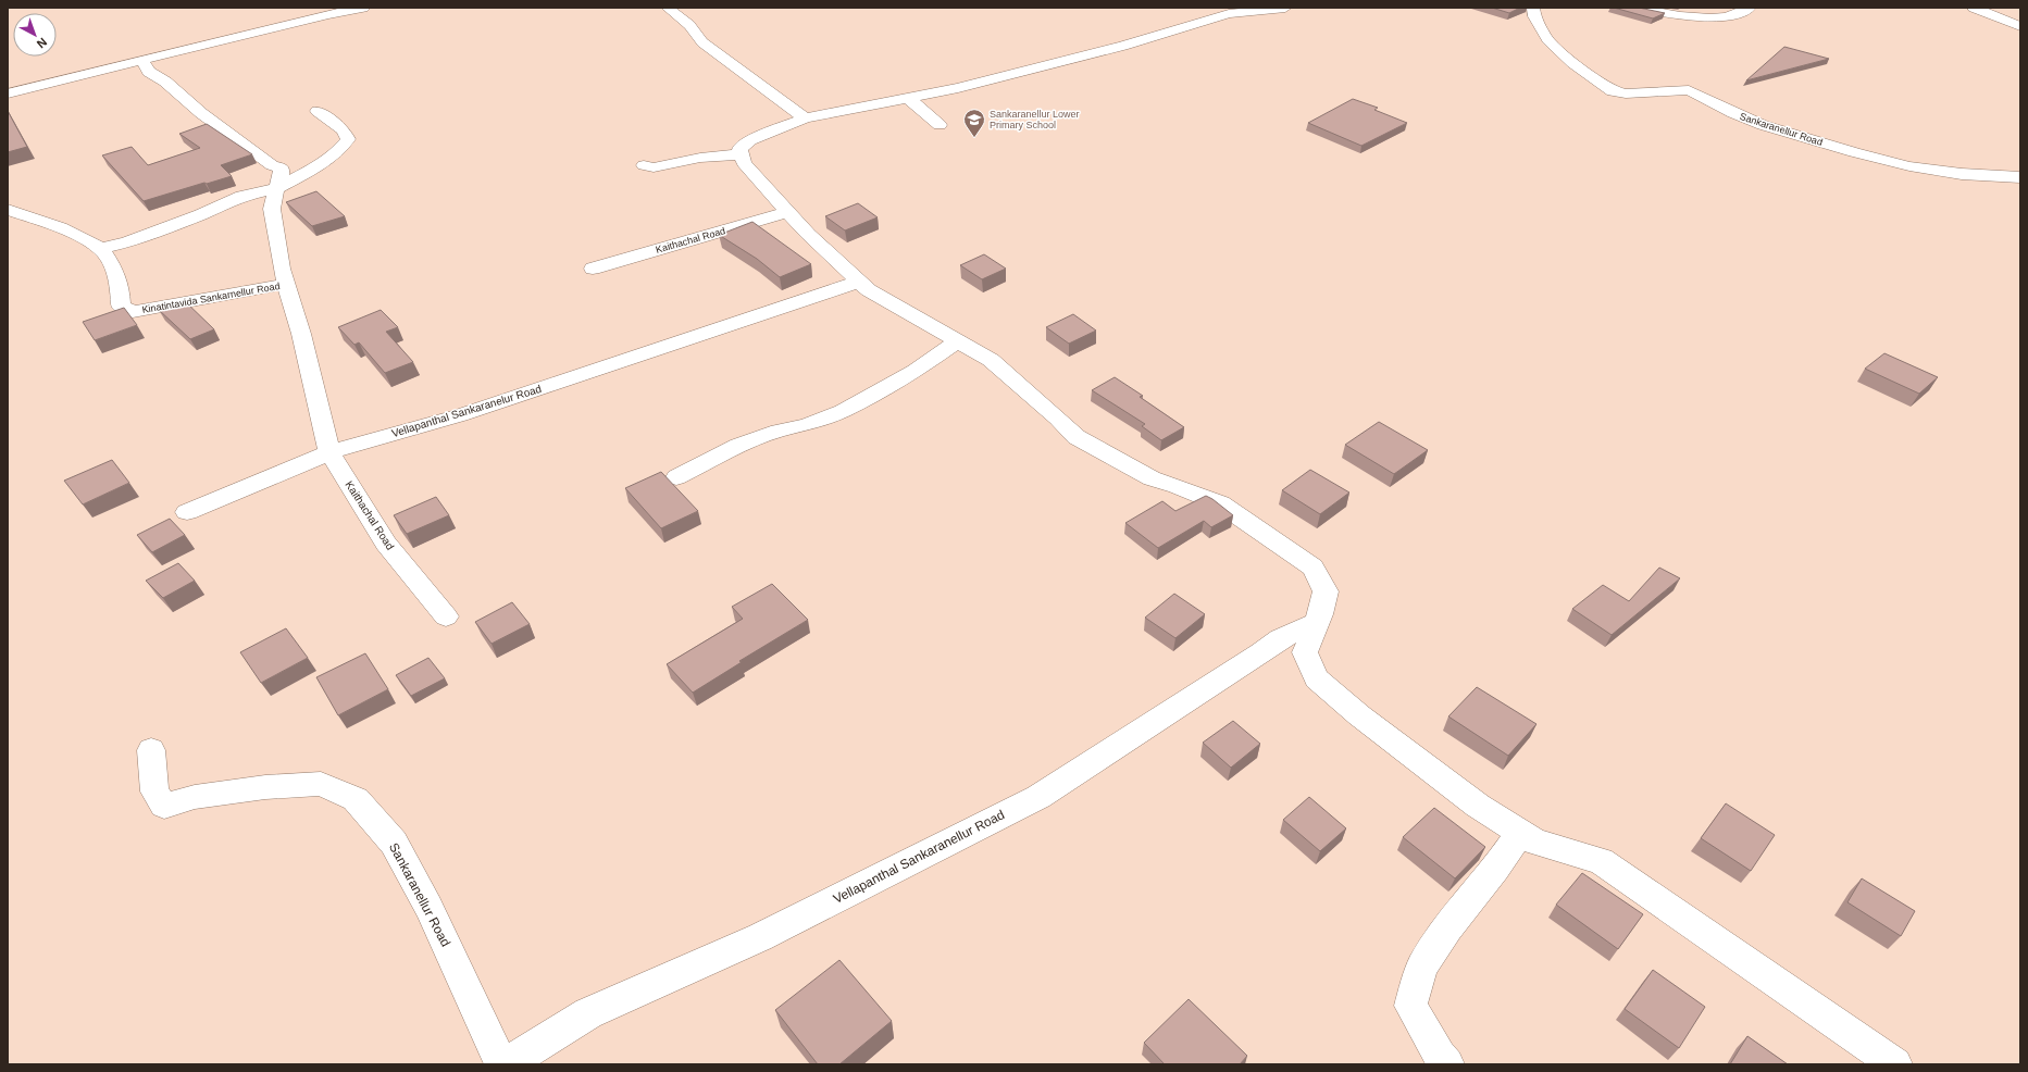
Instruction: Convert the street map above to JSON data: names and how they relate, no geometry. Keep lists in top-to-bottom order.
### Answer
{
  "streets": {
    "street": [
      "Sankaranellur Road",
      "Kaithachal Road",
      "Kinatintavida Sankarnellur Road",
      "Vellapanthal Sankaranelur Road",
      "Vellapanthal Sankaranellur Road"
    ]
  },
  "crossings": [
    ["Kaithachal Road", "Vellapanthal Sankaranelur Road"]
  ],
  "places": {
    "school or university": ["Sankaranellur Lower Primary School"]
  },
  "north": "bottom right"
}
